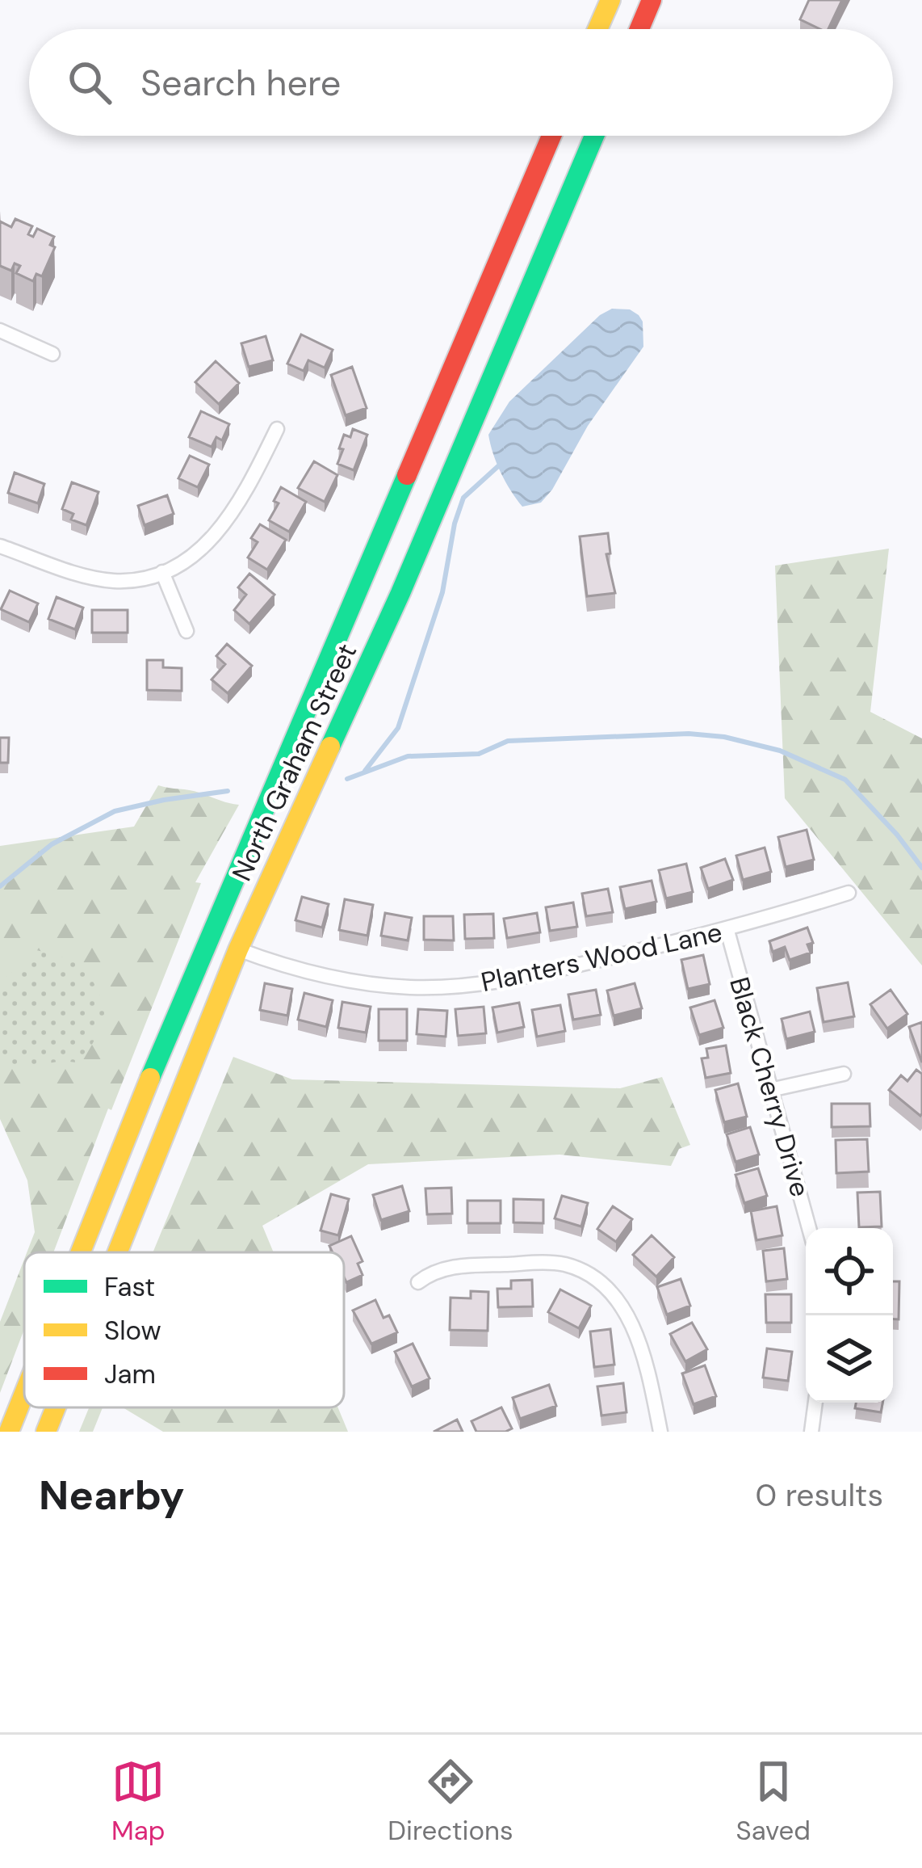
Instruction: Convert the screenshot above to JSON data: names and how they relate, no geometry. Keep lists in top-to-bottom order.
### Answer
{
  "streets": {
    "main road": ["North Graham Street"],
    "street": ["Planters Wood Lane", "Black Cherry Drive"]
  },
  "crossings": [
    ["North Graham Street", "Planters Wood Lane"],
    ["Planters Wood Lane", "Black Cherry Drive"]
  ],
  "legend": ["Fast", "Slow", "Jam"],
  "page": {
    "search": "Search here",
    "heading": ["Nearby", "0 results"],
    "nav": ["Map", "Directions", "Saved"]
  }
}
